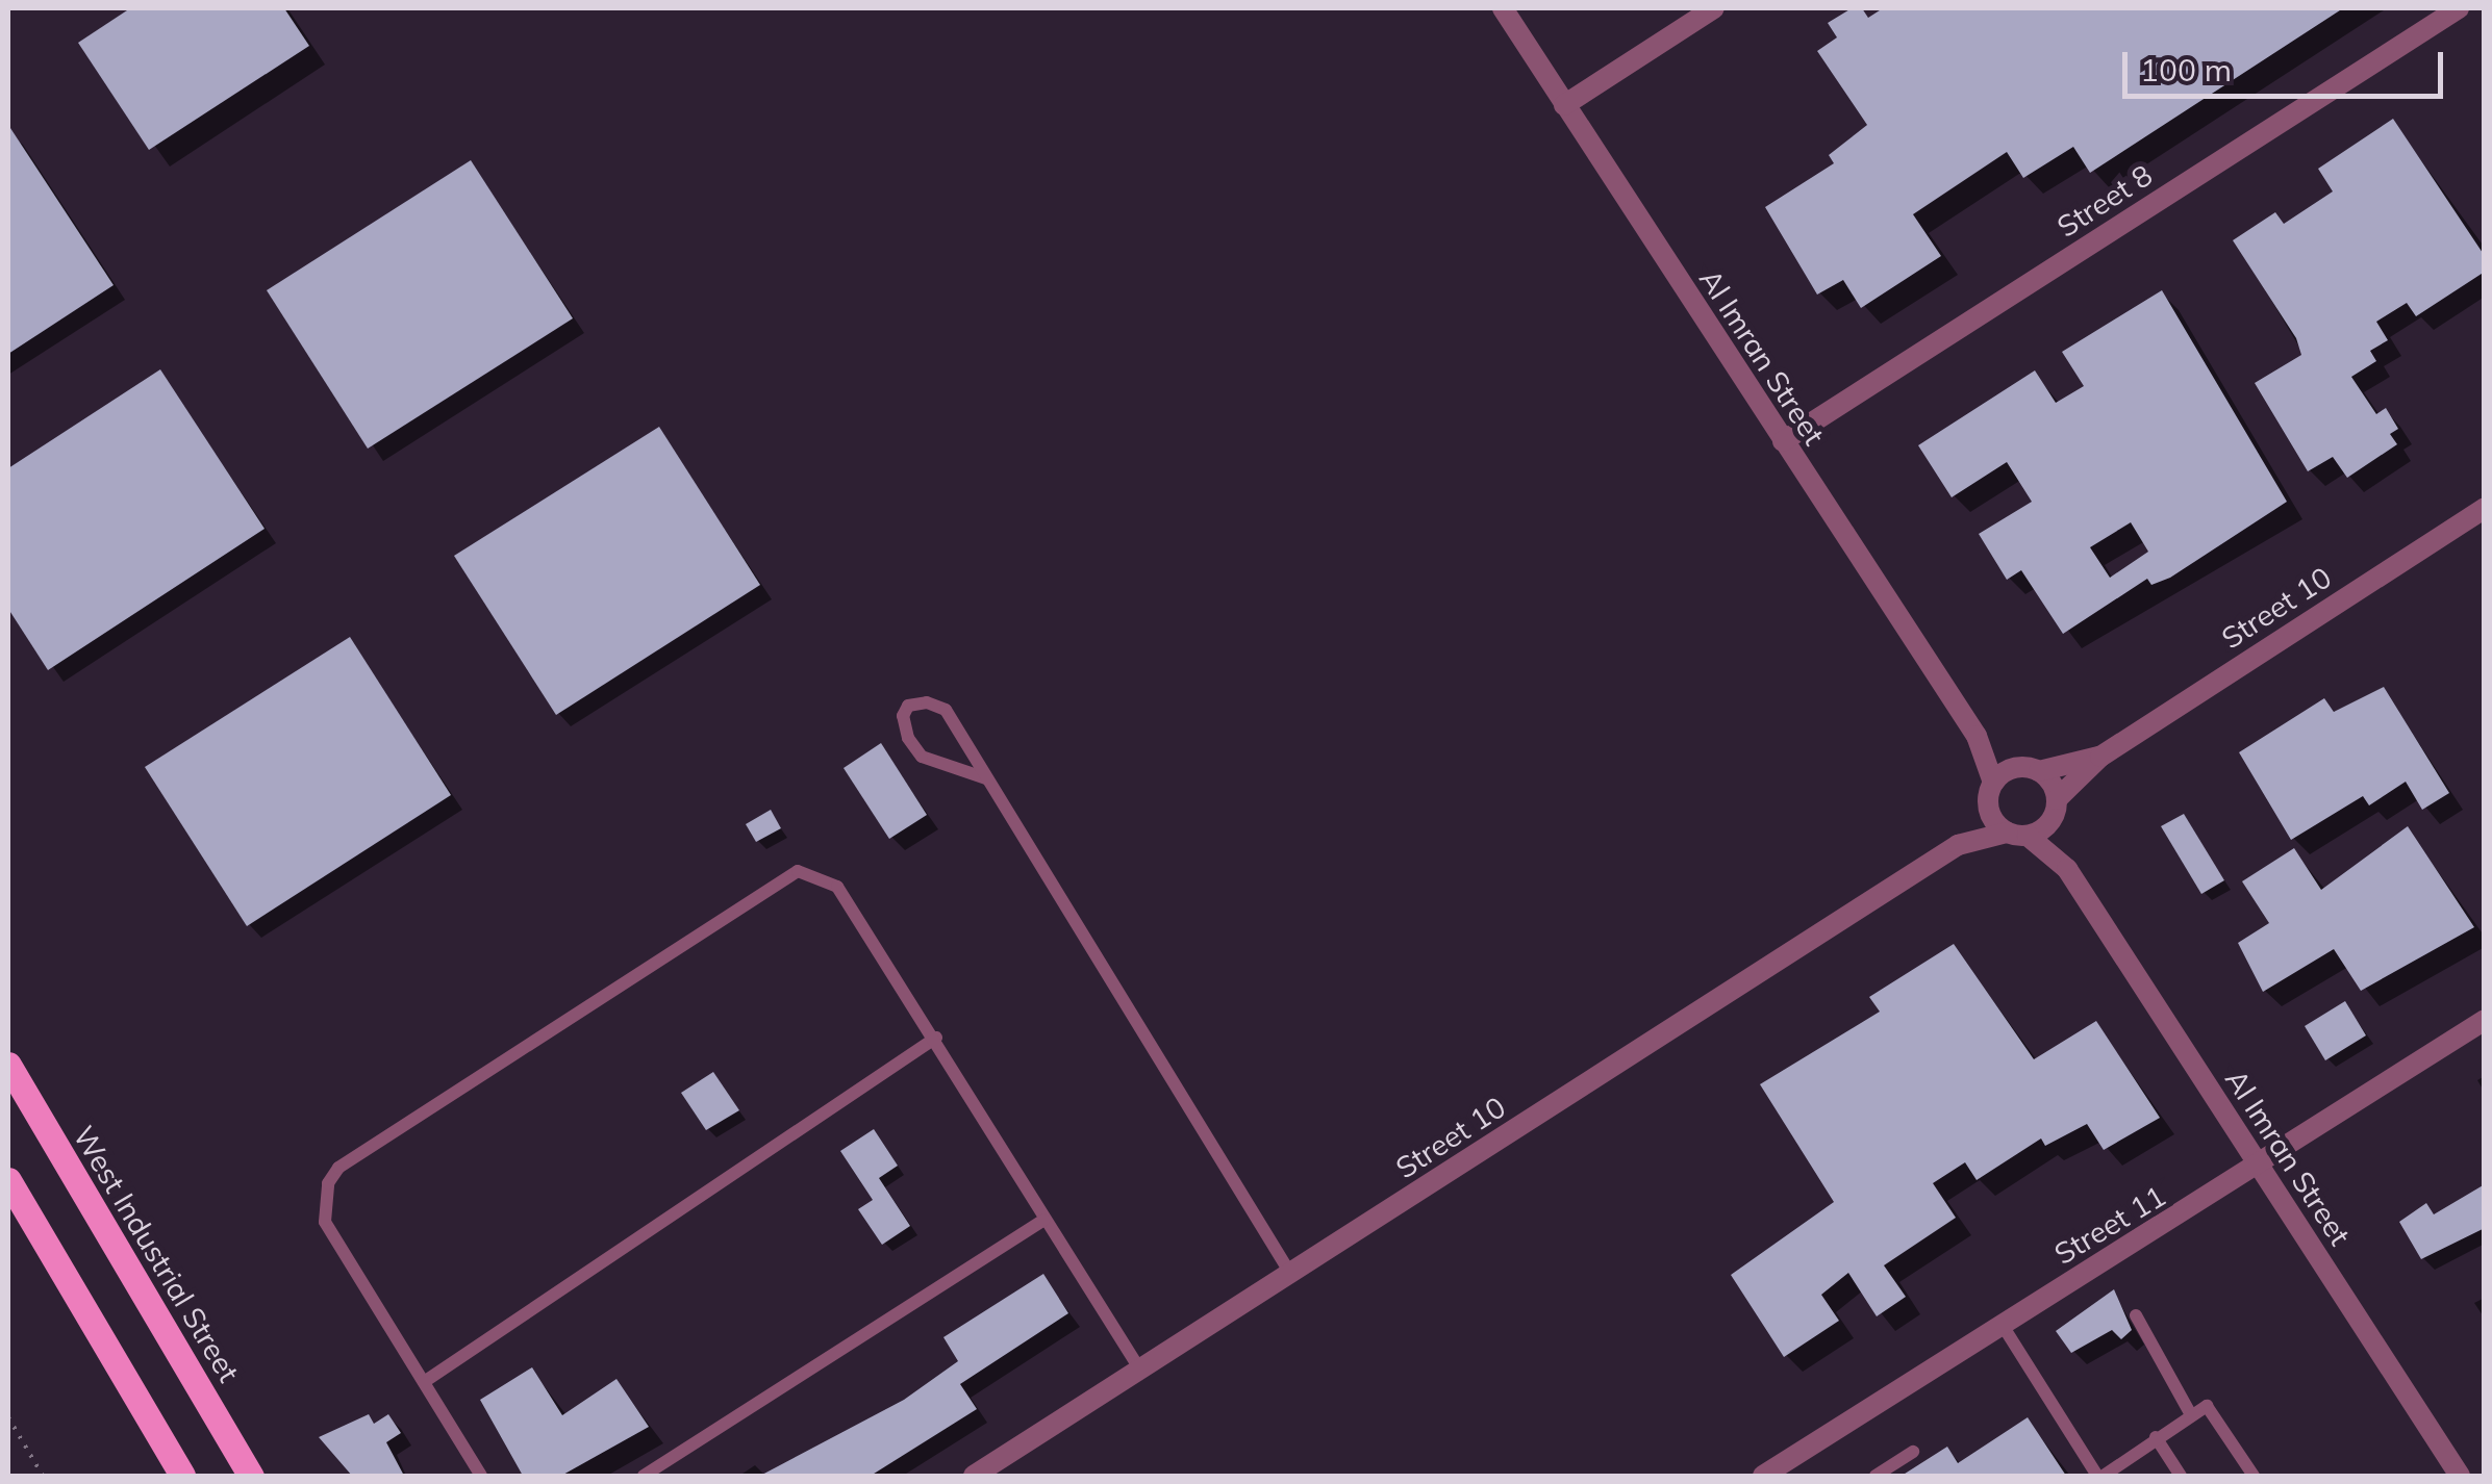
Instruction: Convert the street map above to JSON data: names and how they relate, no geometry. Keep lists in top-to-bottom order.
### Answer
{
  "streets": {
    "main road": ["West Industrial Street"],
    "street": [
      "Street 8",
      "Al Imran Street",
      "Street 10",
      "Street 11"
    ]
  },
  "crossings": [
    ["Street 8", "Al Imran Street"],
    ["Al Imran Street", "Street 10"],
    ["Al Imran Street", "Street 11"]
  ],
  "scale_bar": "100 m"
}
